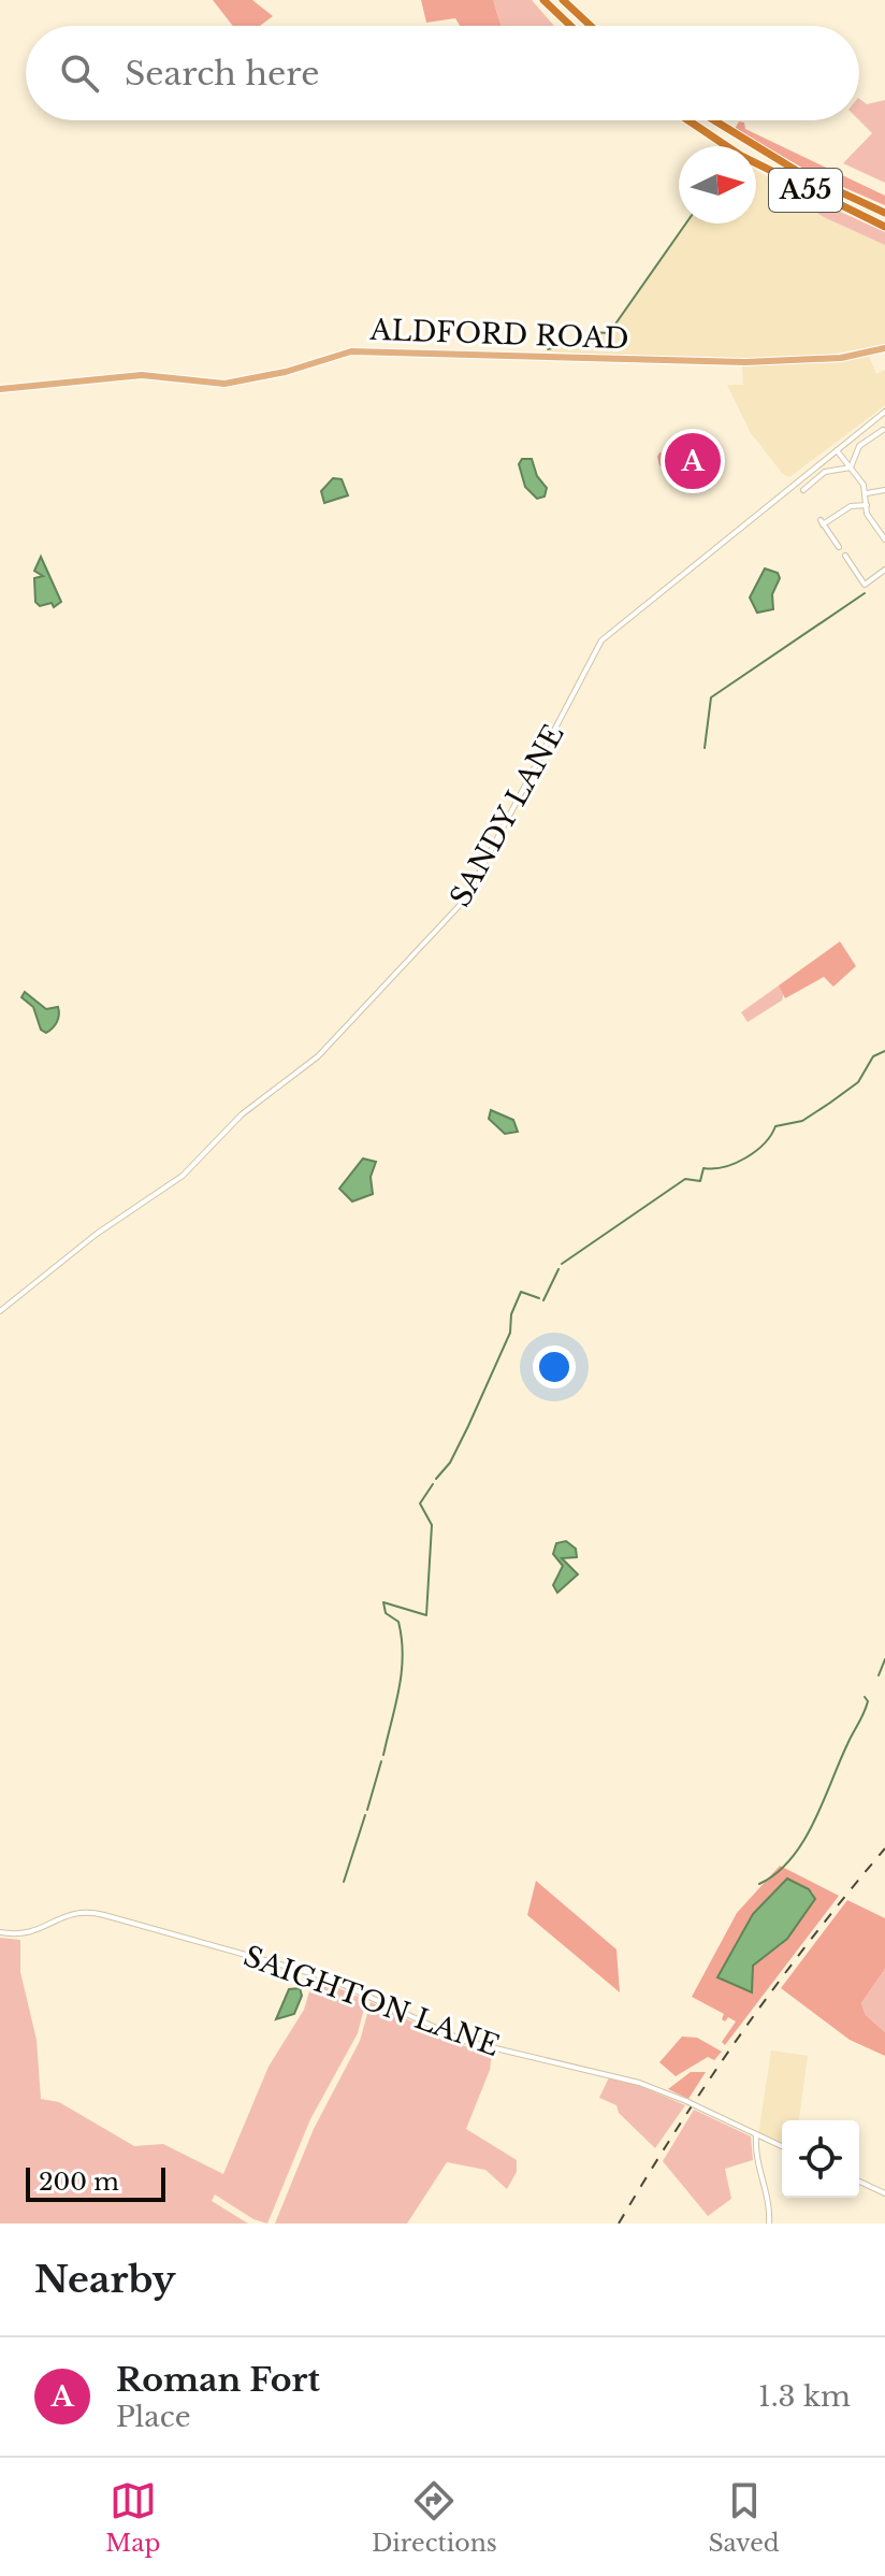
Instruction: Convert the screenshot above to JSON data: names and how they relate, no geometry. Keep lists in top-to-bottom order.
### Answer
{
  "streets": {
    "highway": ["A55"],
    "main road": ["ALDFORD ROAD"],
    "street": ["SANDY LANE", "SAIGHTON LANE"]
  },
  "scale_bar": "200 m",
  "north": "right",
  "page": {
    "search": "Search here",
    "pins": "A",
    "scale": "200 m",
    "heading": "Nearby",
    "list": [
      {
        "mark": "A",
        "name": "Roman Fort",
        "note": "Place",
        "value": "1.3 km"
      }
    ],
    "nav": ["Map", "Directions", "Saved"]
  }
}
